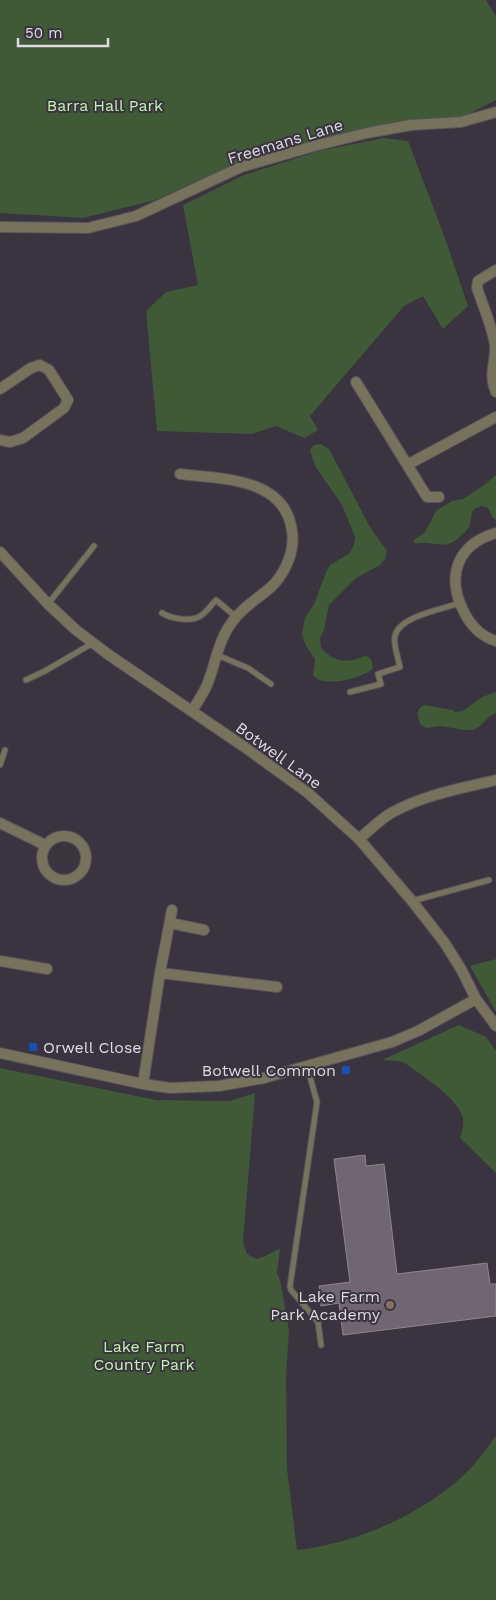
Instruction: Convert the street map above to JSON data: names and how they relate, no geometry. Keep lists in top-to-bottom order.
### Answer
{
  "streets": {
    "street": ["Freemans Lane", "Botwell Lane"]
  },
  "parks": ["Barra Hall Park", "Lake Farm Country Park"],
  "places": {
    "transit": ["Orwell Close", "Botwell Common"],
    "other": ["Lake Farm Park Academy"]
  },
  "scale_bar": "50 m"
}
